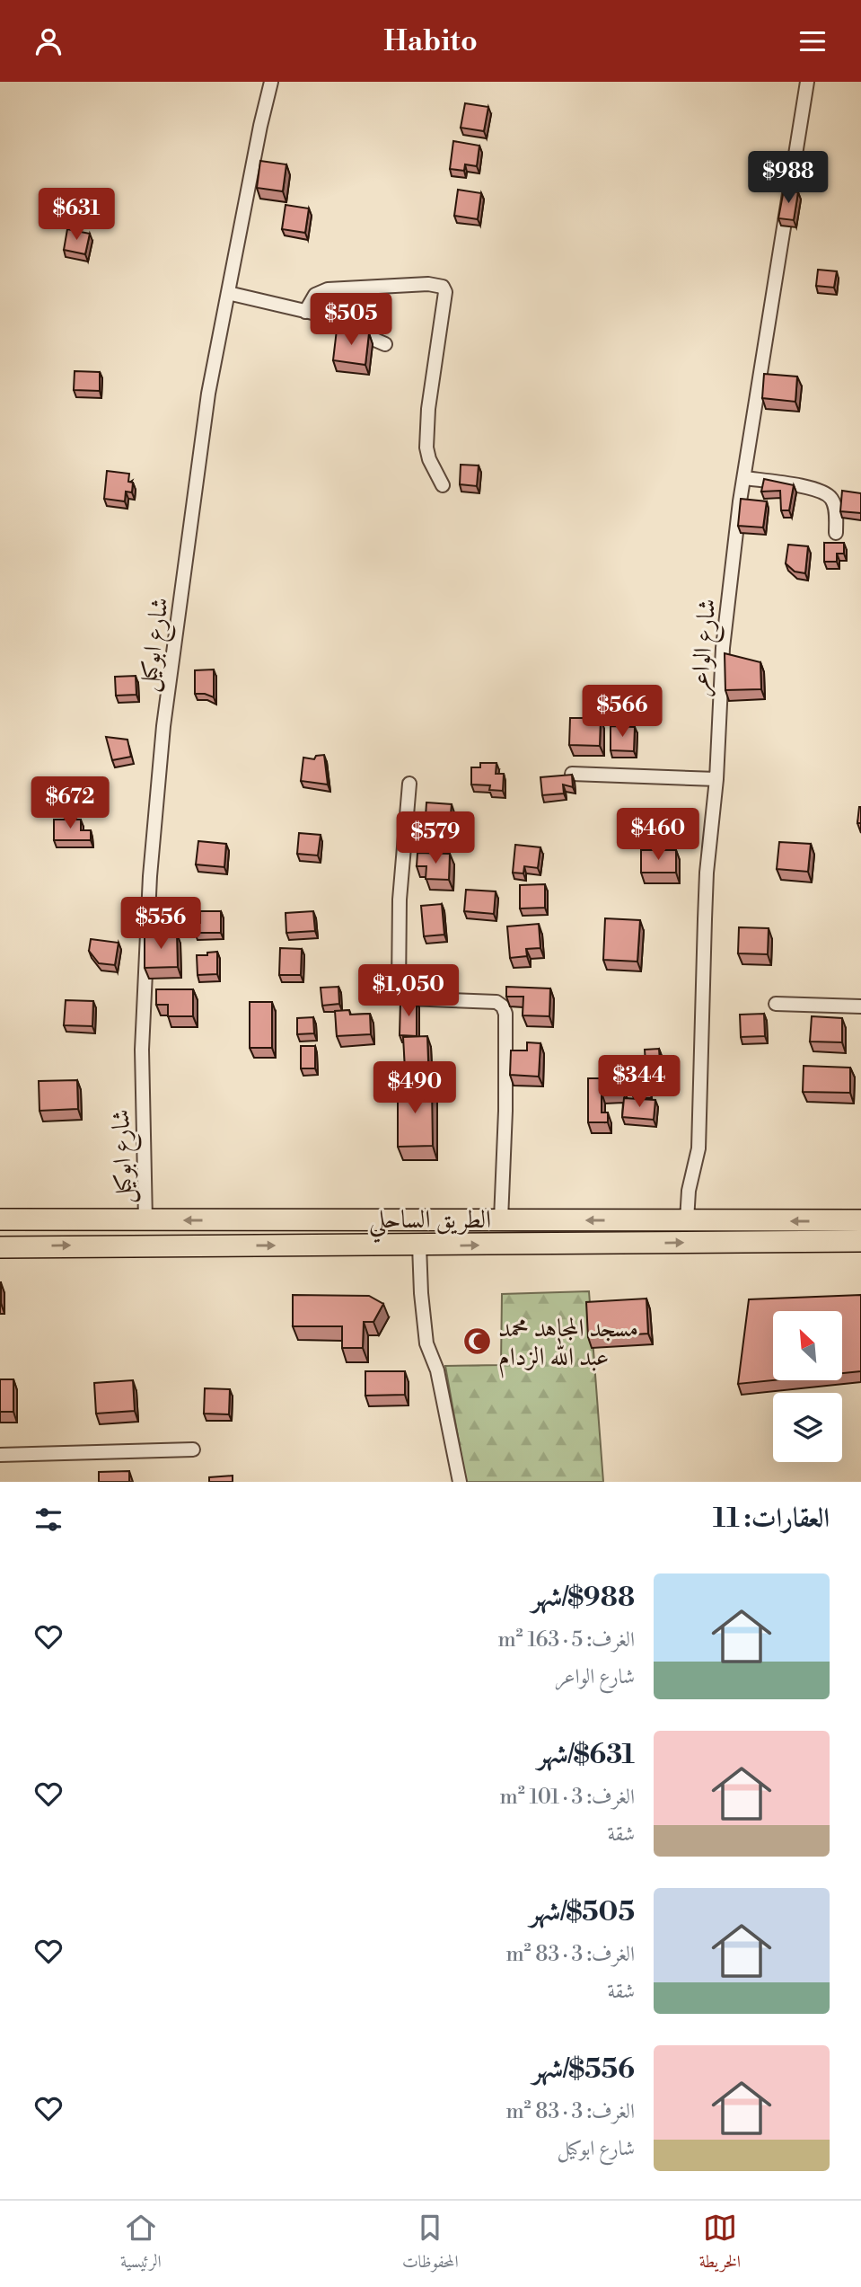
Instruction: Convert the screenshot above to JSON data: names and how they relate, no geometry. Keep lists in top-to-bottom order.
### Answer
{
  "streets": {
    "highway": ["الطريق الساحلي"],
    "street": ["شارع ابوكيل", "شارع الواعر"]
  },
  "crossings": [
    ["شارع ابوكيل", "الطريق الساحلي"],
    ["شارع الواعر", "الطريق الساحلي"]
  ],
  "places": {
    "mosque": ["مسجد المجاهد محمد عبد الله الزدام"]
  },
  "north": "top left",
  "page": {
    "header": "Habito",
    "price": [
      "$988",
      "$631",
      "$505",
      "$566",
      "$672",
      "$460",
      "$579",
      "$556",
      "$1,050",
      "$344",
      "$490"
    ],
    "heading": "العقارات: 11",
    "list": [
      {
        "name": "$988/شهر",
        "note": "الغرف: 5 · 163 m² · شارع الواعر"
      },
      {
        "name": "$631/شهر",
        "note": "الغرف: 3 · 101 m² · شقة"
      },
      {
        "name": "$505/شهر",
        "note": "الغرف: 3 · 83 m² · شقة"
      },
      {
        "name": "$556/شهر",
        "note": "الغرف: 3 · 83 m² · شارع ابوكيل"
      }
    ],
    "tabs": ["الخريطة", "المحفوظات", "الرئيسية"]
  }
}
